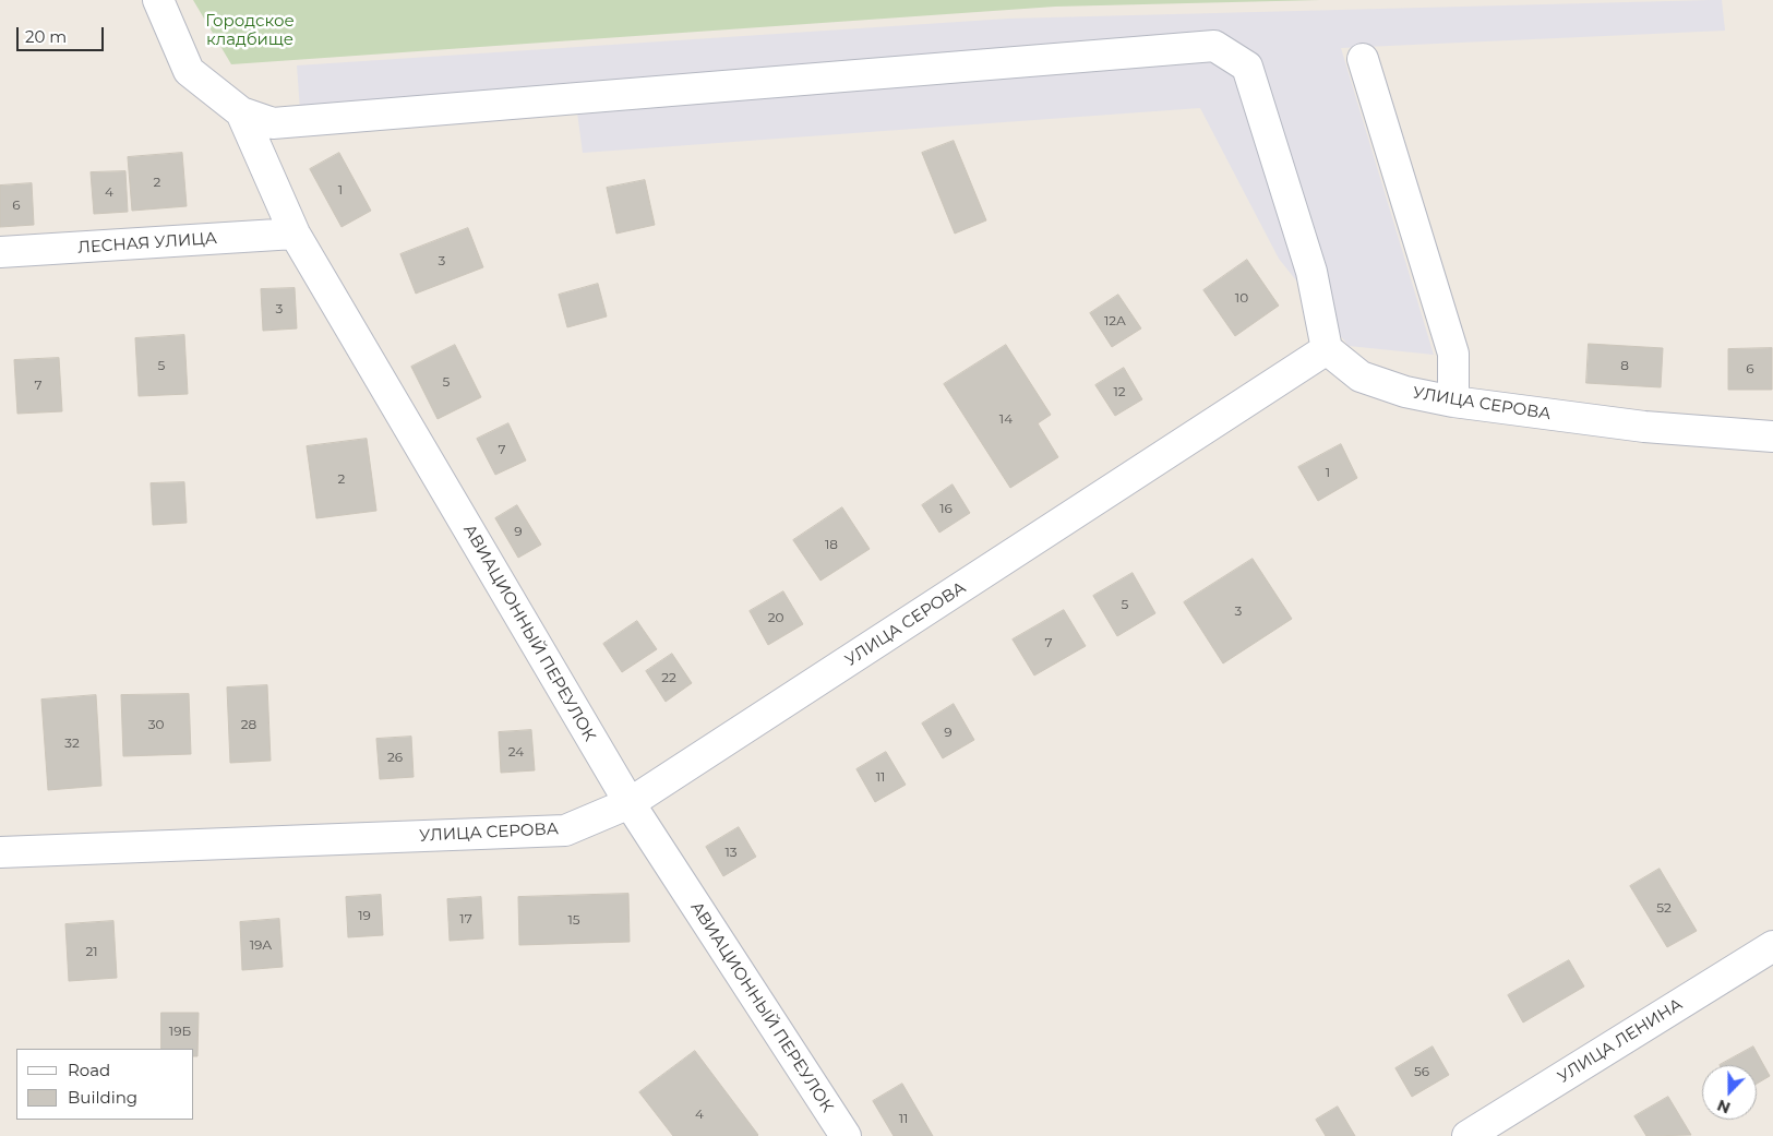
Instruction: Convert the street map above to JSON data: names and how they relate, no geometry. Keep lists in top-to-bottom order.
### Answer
{
  "streets": {
    "street": [
      "ЛЕСНАЯ УЛИЦА",
      "УЛИЦА СЕРОВА",
      "АВИАЦИОННЫЙ ПЕРЕУЛОК",
      "УЛИЦА ЛЕНИНА"
    ]
  },
  "crossings": [
    ["ЛЕСНАЯ УЛИЦА", "АВИАЦИОННЫЙ ПЕРЕУЛОК"],
    ["УЛИЦА СЕРОВА", "АВИАЦИОННЫЙ ПЕРЕУЛОК"]
  ],
  "parks": ["Городское кладбище"],
  "house_numbers": [
    "2",
    "1",
    "4",
    "6",
    "3",
    "10",
    "3",
    "12А",
    "5",
    "8",
    "6",
    "5",
    "7",
    "12",
    "14",
    "7",
    "1",
    "2",
    "16",
    "9",
    "18",
    "5",
    "3",
    "20",
    "7",
    "22",
    "30",
    "28",
    "9",
    "32",
    "24",
    "26",
    "11",
    "13",
    "52",
    "19",
    "17",
    "15",
    "19А",
    "21",
    "19Б",
    "56",
    "4",
    "11"
  ],
  "legend": ["Road", "Building"],
  "scale_bar": "20 m",
  "north": "bottom"
}
